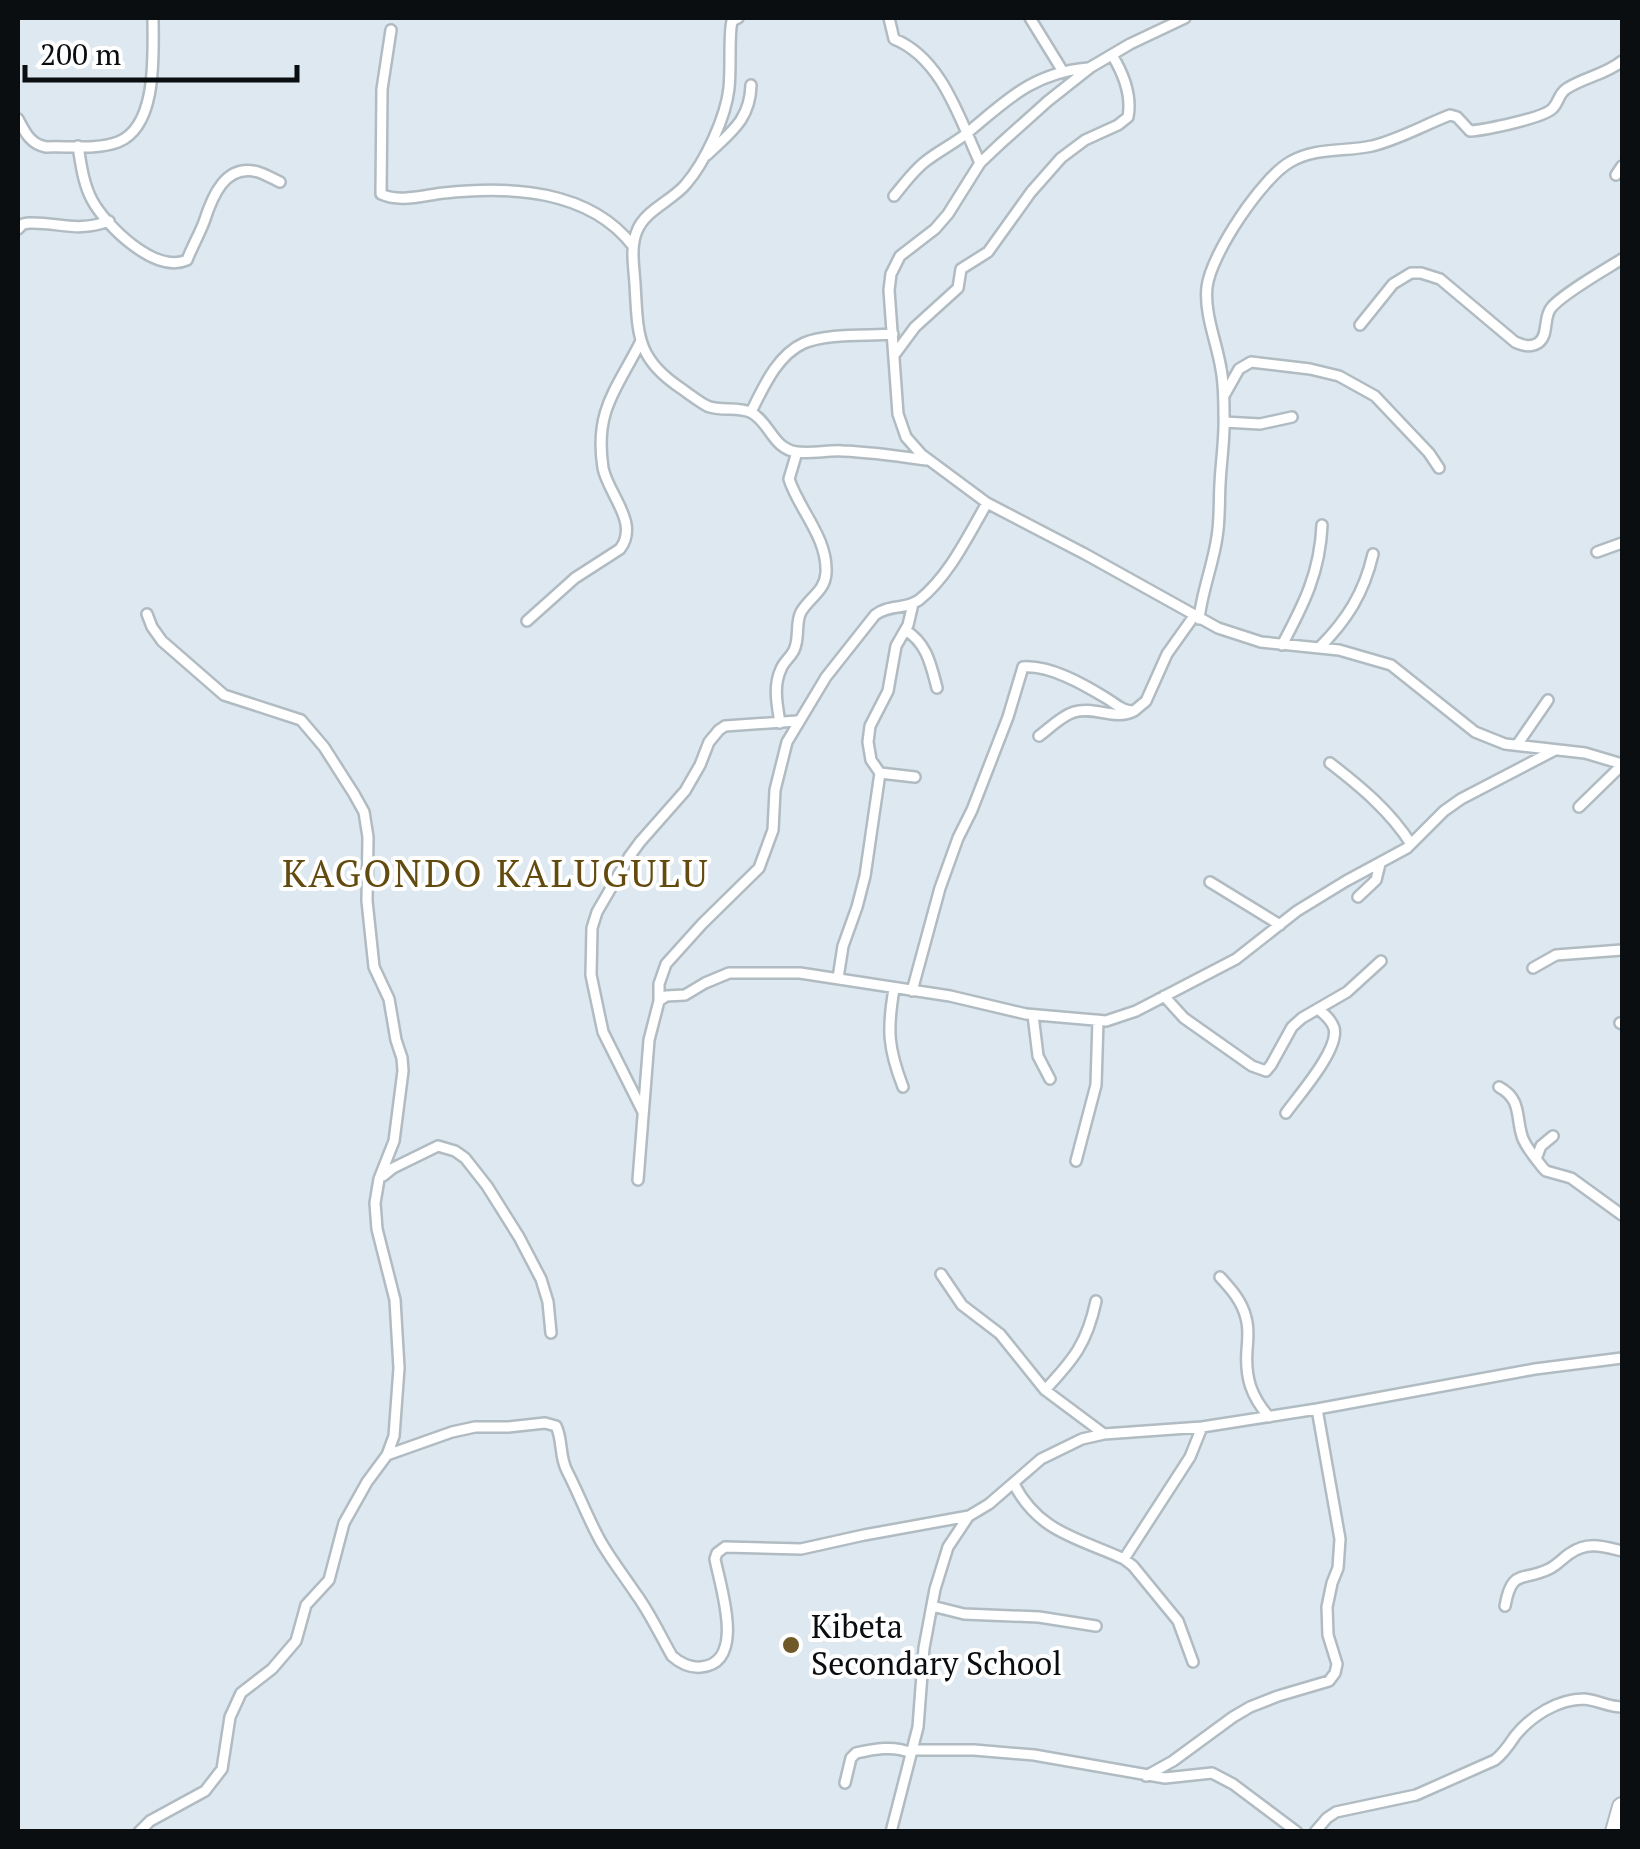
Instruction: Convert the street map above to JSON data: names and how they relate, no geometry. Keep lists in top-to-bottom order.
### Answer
{
  "districts": ["KAGONDO KALUGULU"],
  "places": ["Kibeta Secondary School"],
  "scale_bar": "200 m"
}
